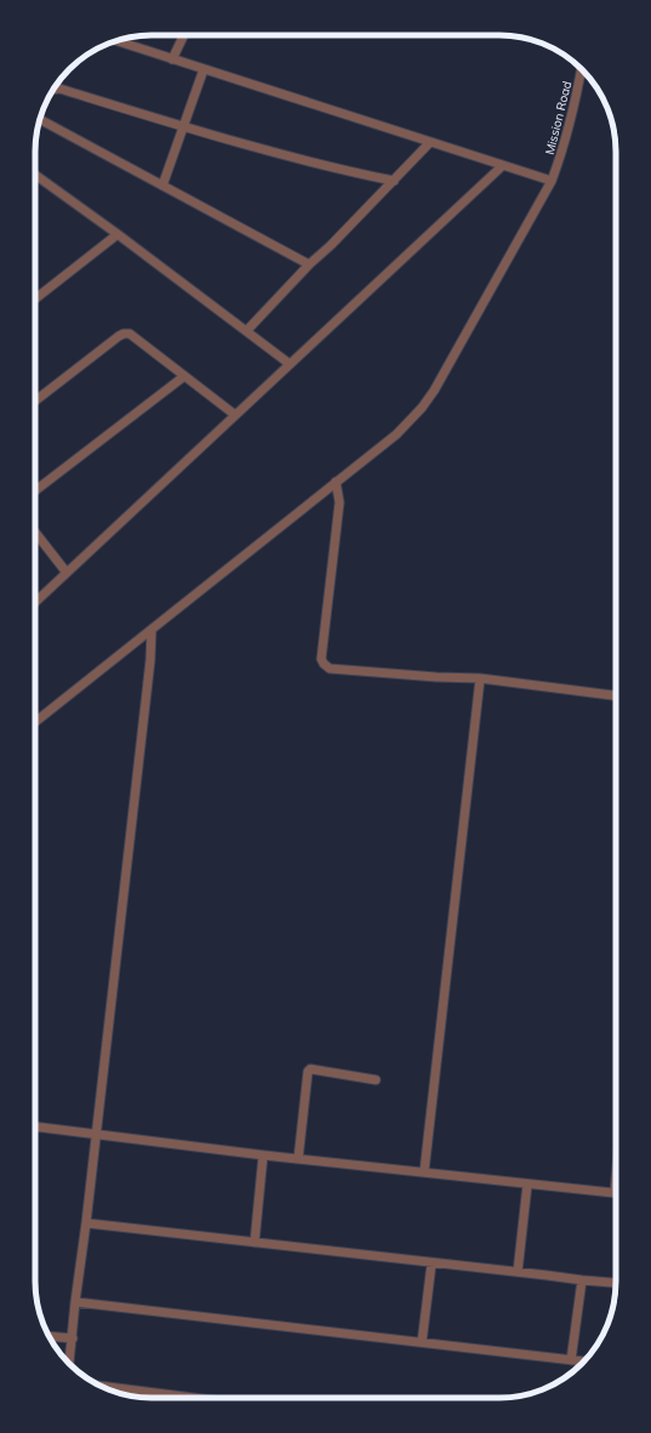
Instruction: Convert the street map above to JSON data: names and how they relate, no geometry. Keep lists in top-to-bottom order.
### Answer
{
  "streets": {
    "street": ["Mission Road"]
  }
}
